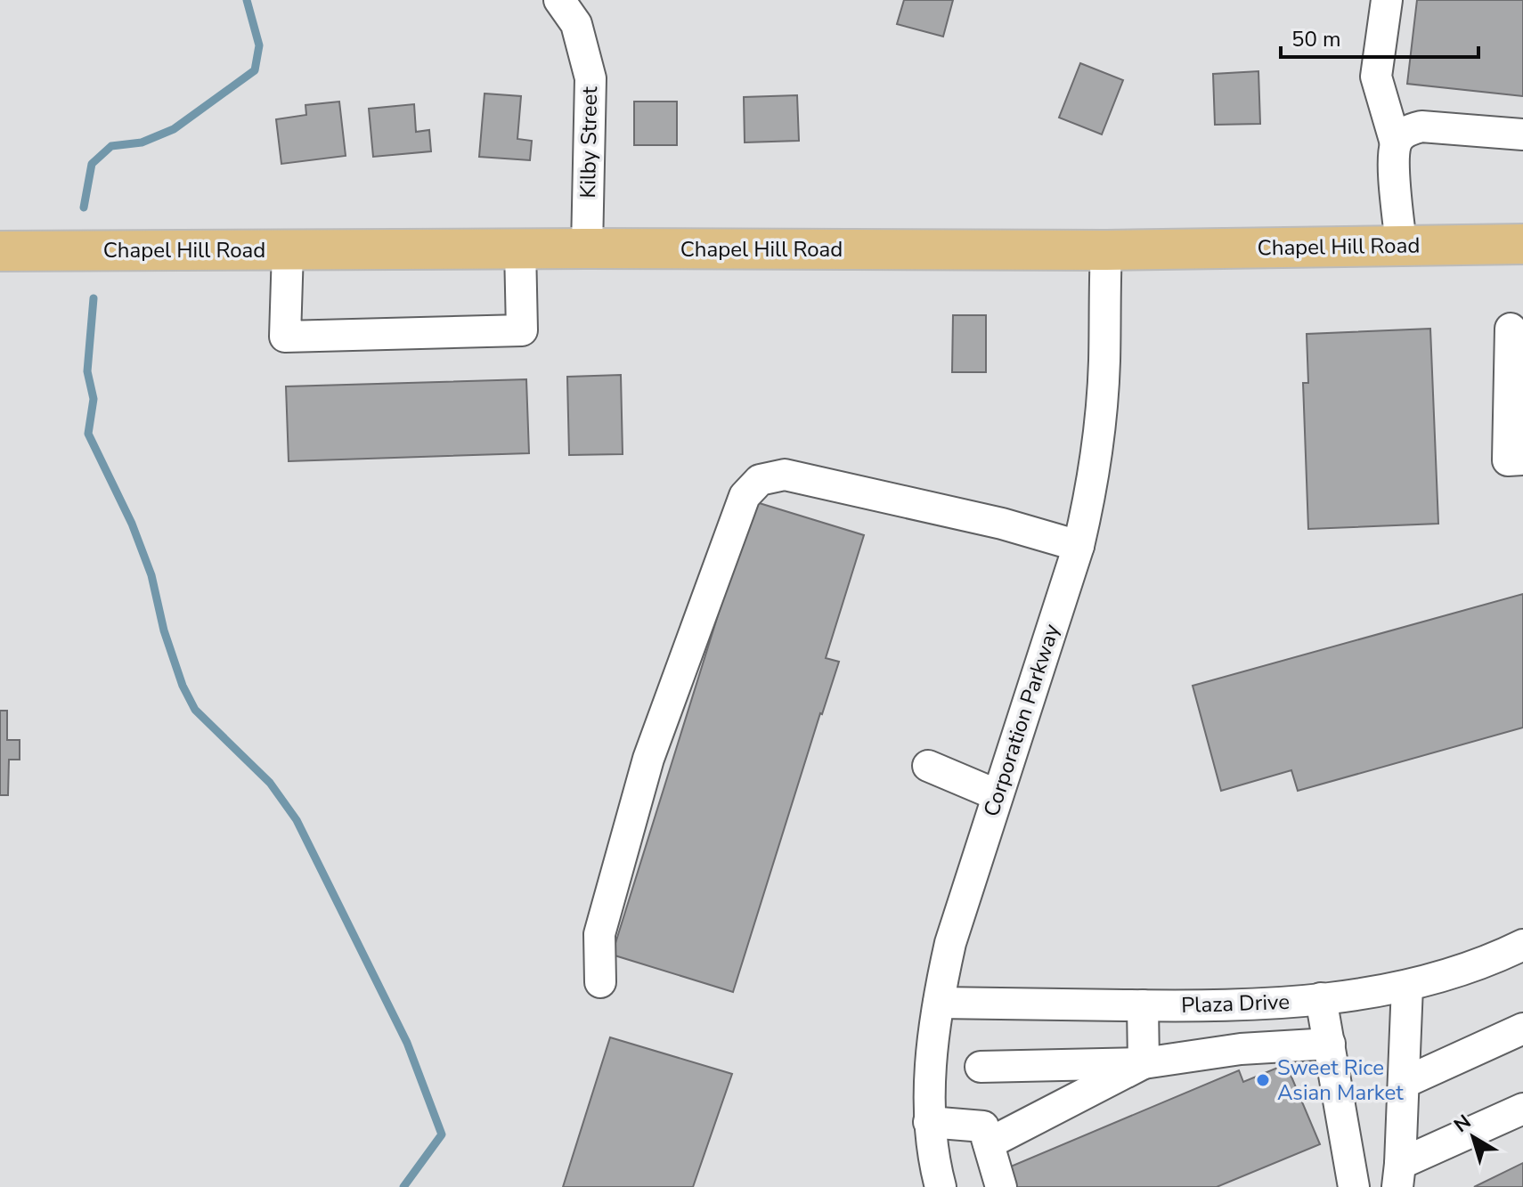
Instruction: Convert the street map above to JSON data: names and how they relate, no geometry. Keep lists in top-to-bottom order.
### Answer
{
  "streets": {
    "main road": ["Chapel Hill Road"],
    "street": ["Kilby Street", "Corporation Parkway", "Plaza Drive"]
  },
  "crossings": [
    ["Kilby Street", "Chapel Hill Road"],
    ["Chapel Hill Road", "Corporation Parkway"],
    ["Corporation Parkway", "Plaza Drive"]
  ],
  "places": ["Sweet Rice Asian Market"],
  "scale_bar": "50 m",
  "north": "top left"
}
